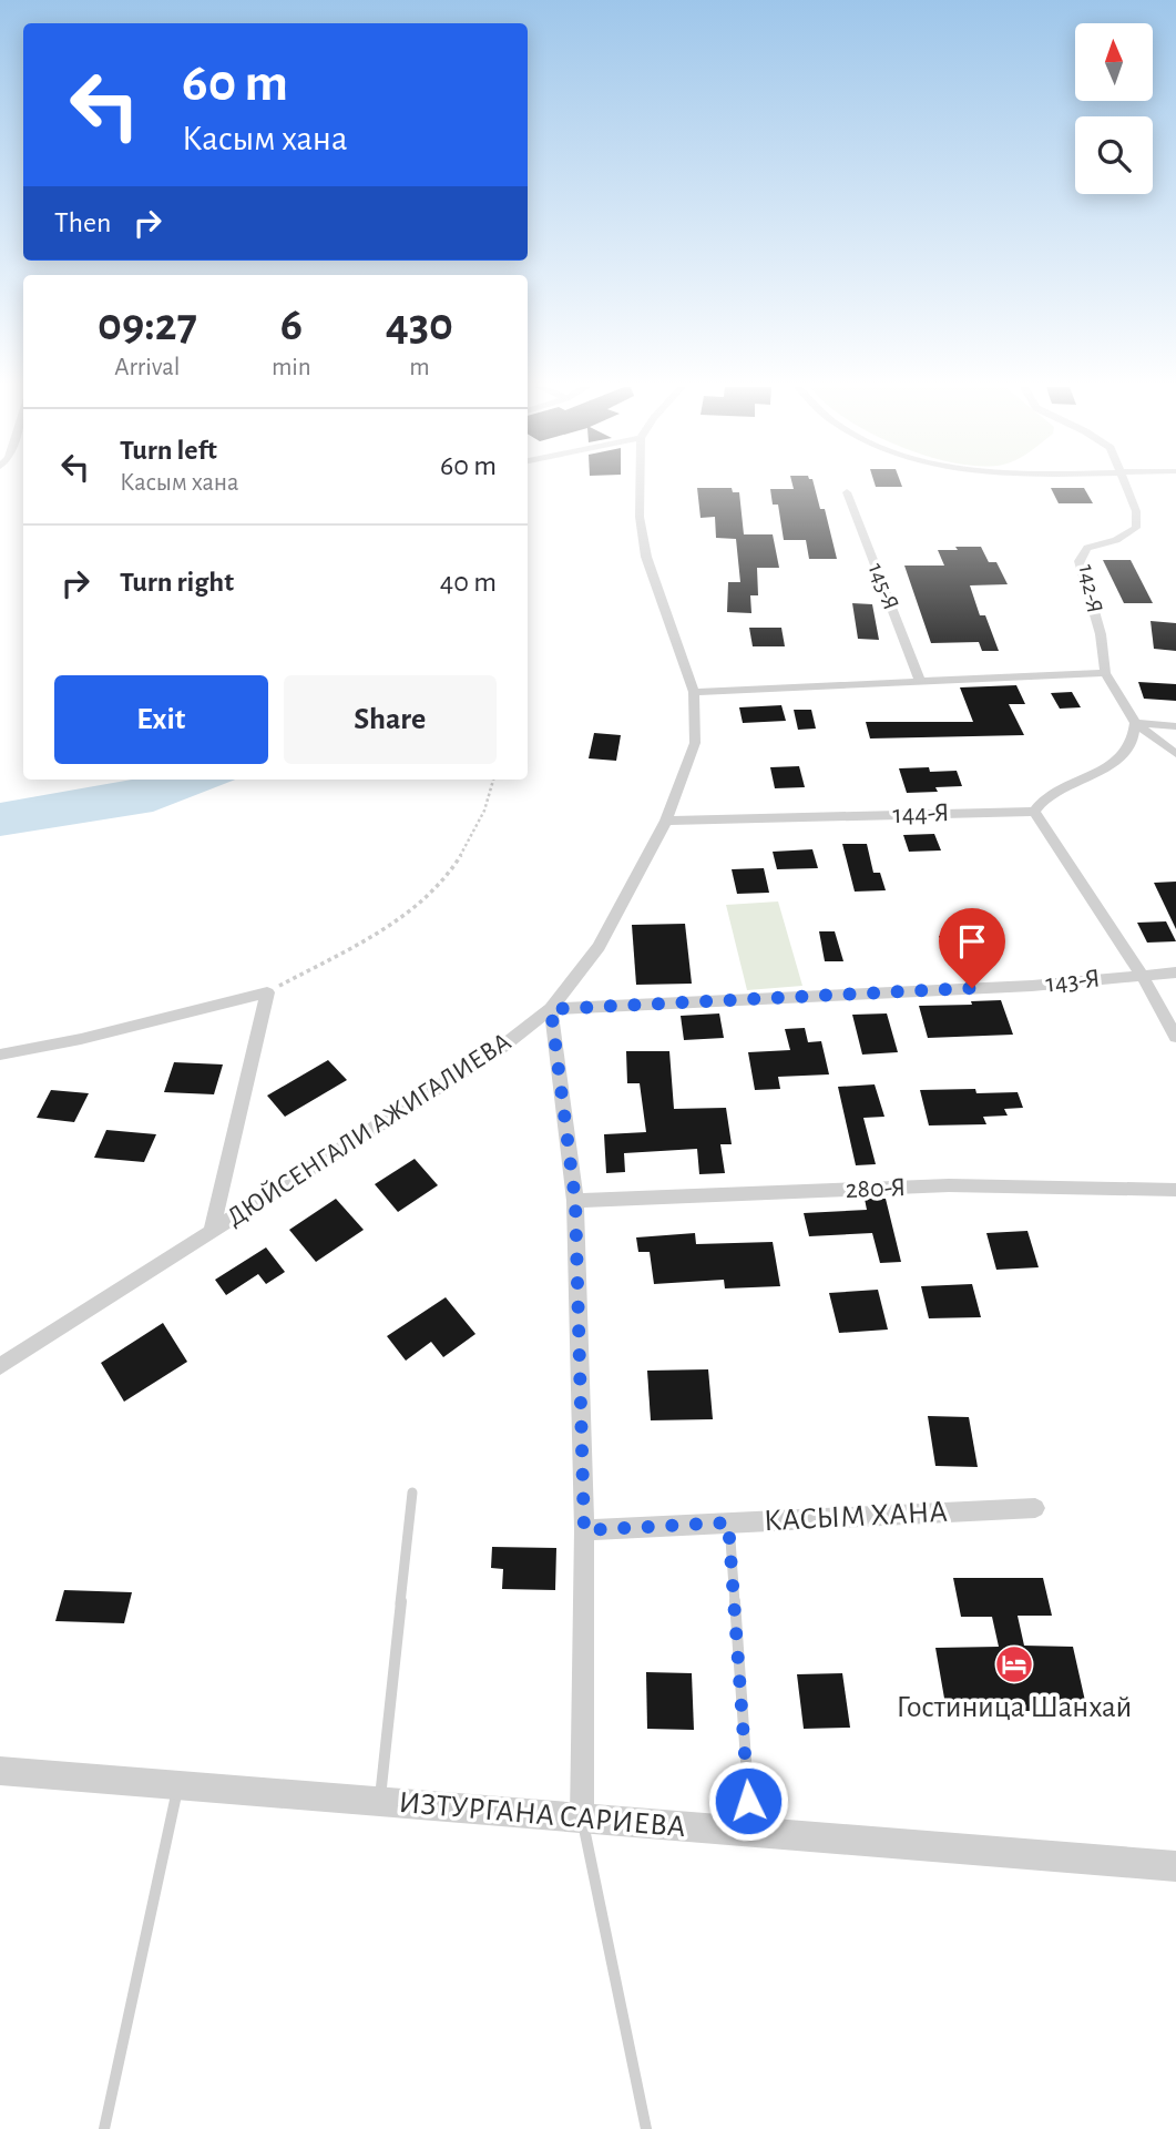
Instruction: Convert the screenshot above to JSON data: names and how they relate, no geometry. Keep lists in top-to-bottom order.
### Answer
{
  "streets": {
    "street": [
      "145-Я",
      "142-Я",
      "144-Я",
      "143-Я",
      "ДЮЙСЕНГАЛИ АЖИГАЛИЕВА",
      "280-Я",
      "КАСЫМ ХАНА",
      "ИЗТУРГАНА САРИЕВА"
    ]
  },
  "crossings": [
    ["144-Я", "ДЮЙСЕНГАЛИ АЖИГАЛИЕВА"],
    ["143-Я", "ДЮЙСЕНГАЛИ АЖИГАЛИЕВА"]
  ],
  "places": {
    "hotel": ["Гостиница Шанхай"]
  },
  "north": "top",
  "page": {
    "turn": ["60 m", "Касым хана"],
    "then": "Then",
    "eta": [
      "09:27",
      "Arrival",
      "6",
      "min",
      "430",
      "m"
    ],
    "list": [
      {
        "name": "Turn left",
        "note": "Касым хана",
        "value": "60 m"
      },
      {
        "name": "Turn right",
        "value": "40 m"
      }
    ],
    "buttons": ["Exit", "Share"]
  }
}
